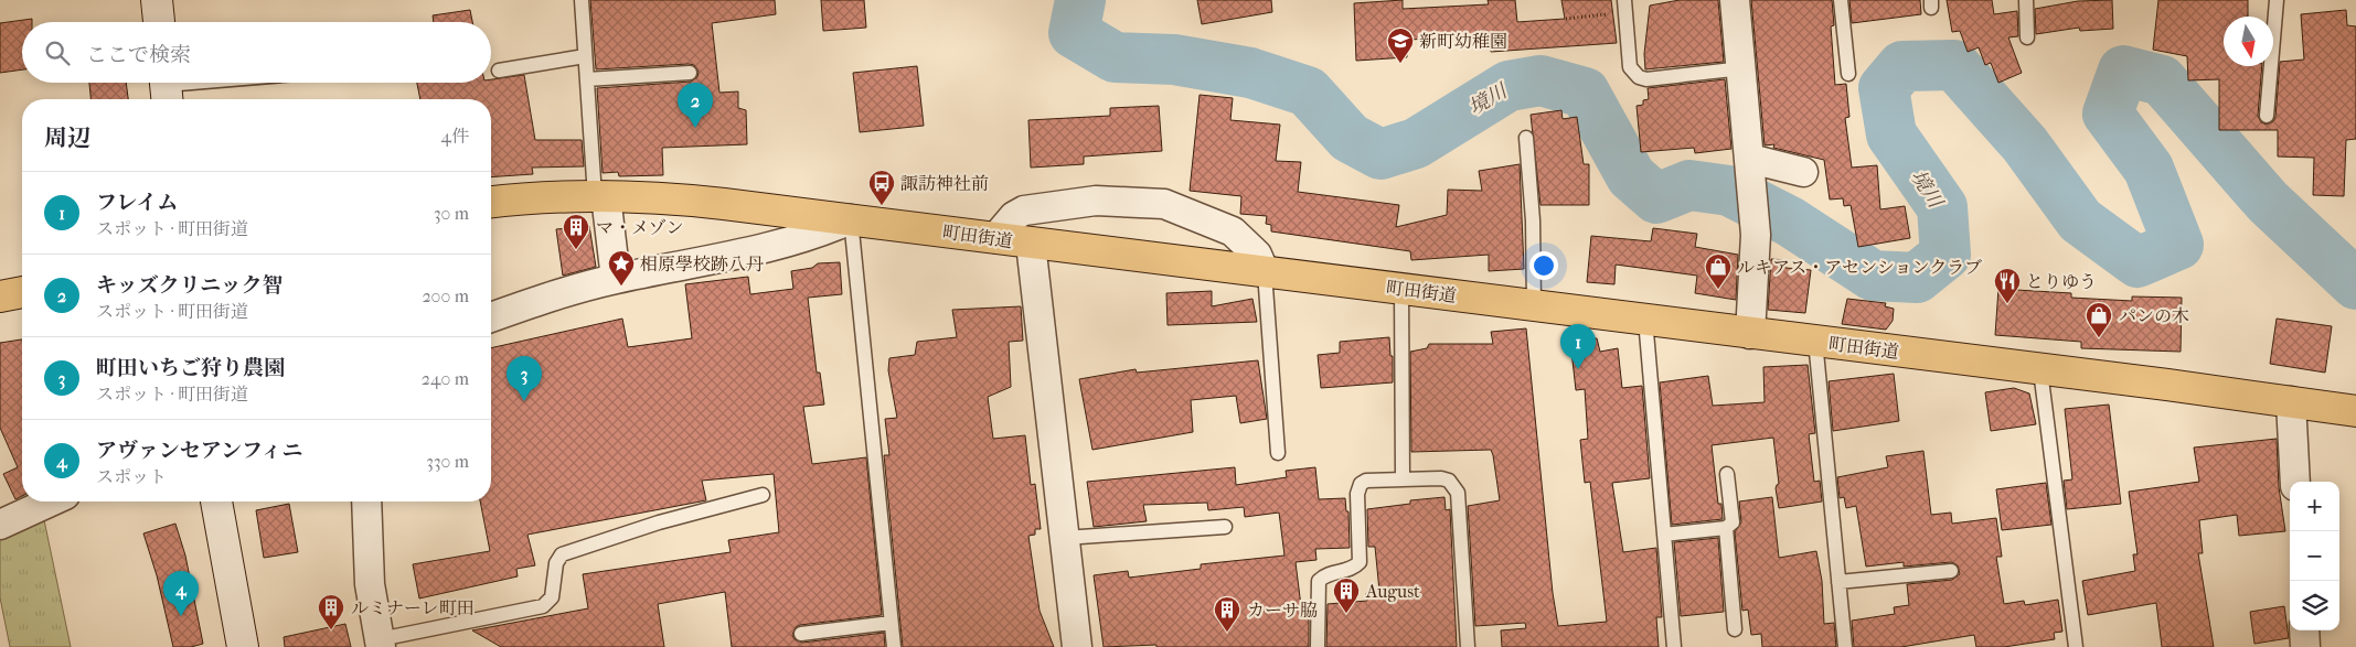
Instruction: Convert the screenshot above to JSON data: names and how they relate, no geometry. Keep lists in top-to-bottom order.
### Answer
{
  "streets": {
    "main road": ["町田街道"]
  },
  "water": ["境川"],
  "places": {
    "school or university": ["新町幼稚園"],
    "bus stop": ["諏訪神社前"],
    "building": [
      "マ・メゾン",
      "August",
      "ルミナーレ町田",
      "カーサ脇"
    ],
    "place": ["相原學校跡八丹"],
    "shop": ["ルキアス・アセンションクラブ", "パンの木"],
    "restaurant": ["とりゆう"]
  },
  "north": "bottom",
  "page": {
    "search": "ここで検索",
    "pins": [
      "2",
      "1",
      "3",
      "4"
    ],
    "heading": ["周辺", "4件"],
    "list": [
      {
        "mark": "1",
        "name": "フレイム",
        "note": "スポット · 町田街道",
        "value": "30 m"
      },
      {
        "mark": "2",
        "name": "キッズクリニック智",
        "note": "スポット · 町田街道",
        "value": "200 m"
      },
      {
        "mark": "3",
        "name": "町田いちご狩り農園",
        "note": "スポット · 町田街道",
        "value": "240 m"
      },
      {
        "mark": "4",
        "name": "アヴァンセアンフィニ",
        "note": "スポット",
        "value": "330 m"
      }
    ],
    "map_buttons": ["+", "−"]
  }
}
